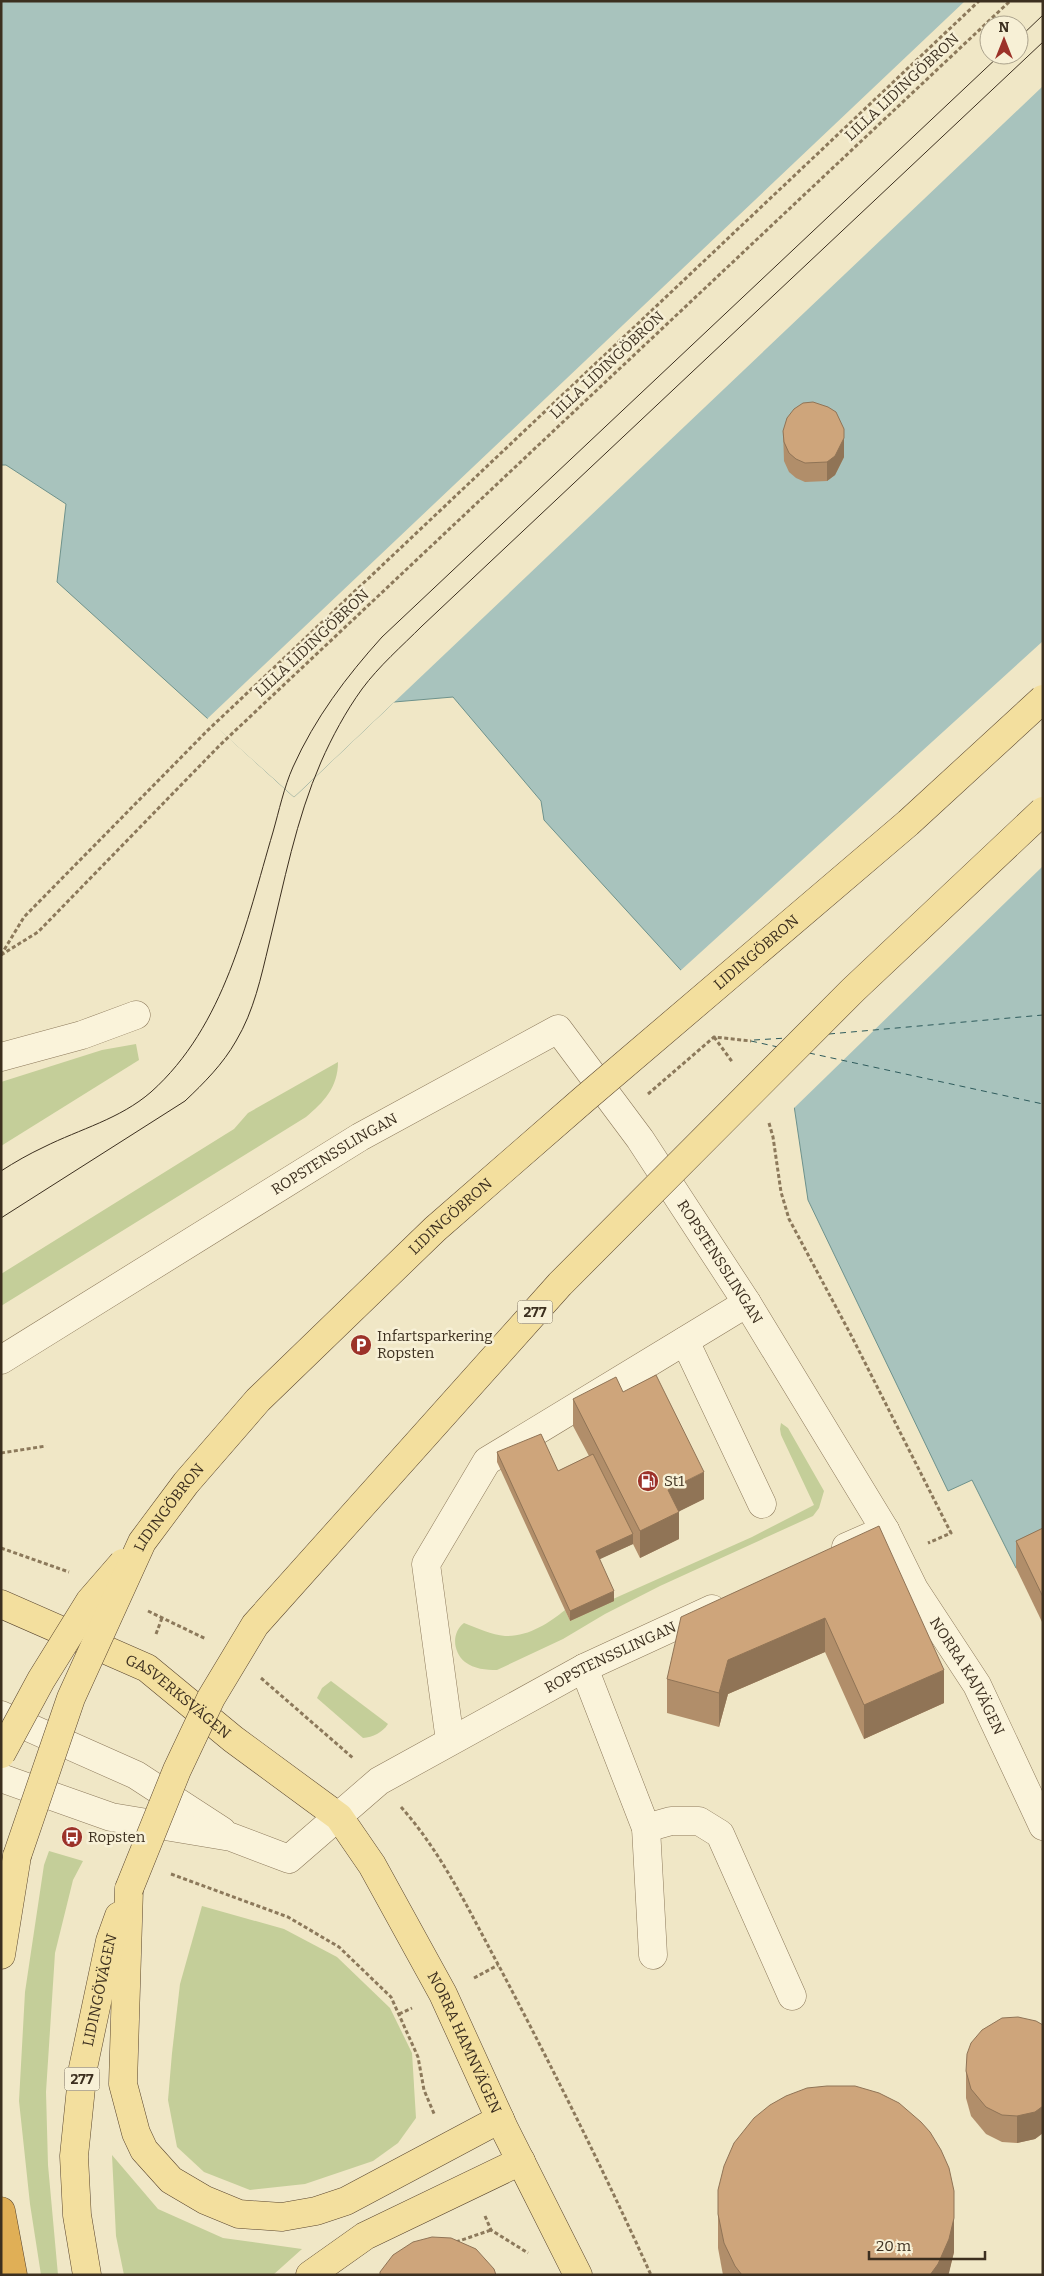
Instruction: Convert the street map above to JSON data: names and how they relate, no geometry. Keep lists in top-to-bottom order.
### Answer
{
  "streets": {
    "main road": [
      "LIDINGÖBRON",
      "277",
      "GASVERKSVÄGEN",
      "LIDINGÖVÄGEN",
      "NORRA HAMNVÄGEN"
    ],
    "street": ["ROPSTENSSLINGAN", "NORRA KAJVÄGEN"],
    "path": ["LILLA LIDINGÖBRON"]
  },
  "crossings": [
    ["ROPSTENSSLINGAN", "NORRA KAJVÄGEN"],
    ["ROPSTENSSLINGAN", "GASVERKSVÄGEN"],
    ["ROPSTENSSLINGAN", "NORRA HAMNVÄGEN"],
    ["277", "LIDINGÖVÄGEN"],
    ["GASVERKSVÄGEN", "NORRA HAMNVÄGEN"]
  ],
  "places": {
    "parking": ["Infartsparkering Ropsten"],
    "fuel station": ["St1"],
    "bus stop": ["Ropsten"]
  },
  "scale_bar": "20 m",
  "north": "top"
}
